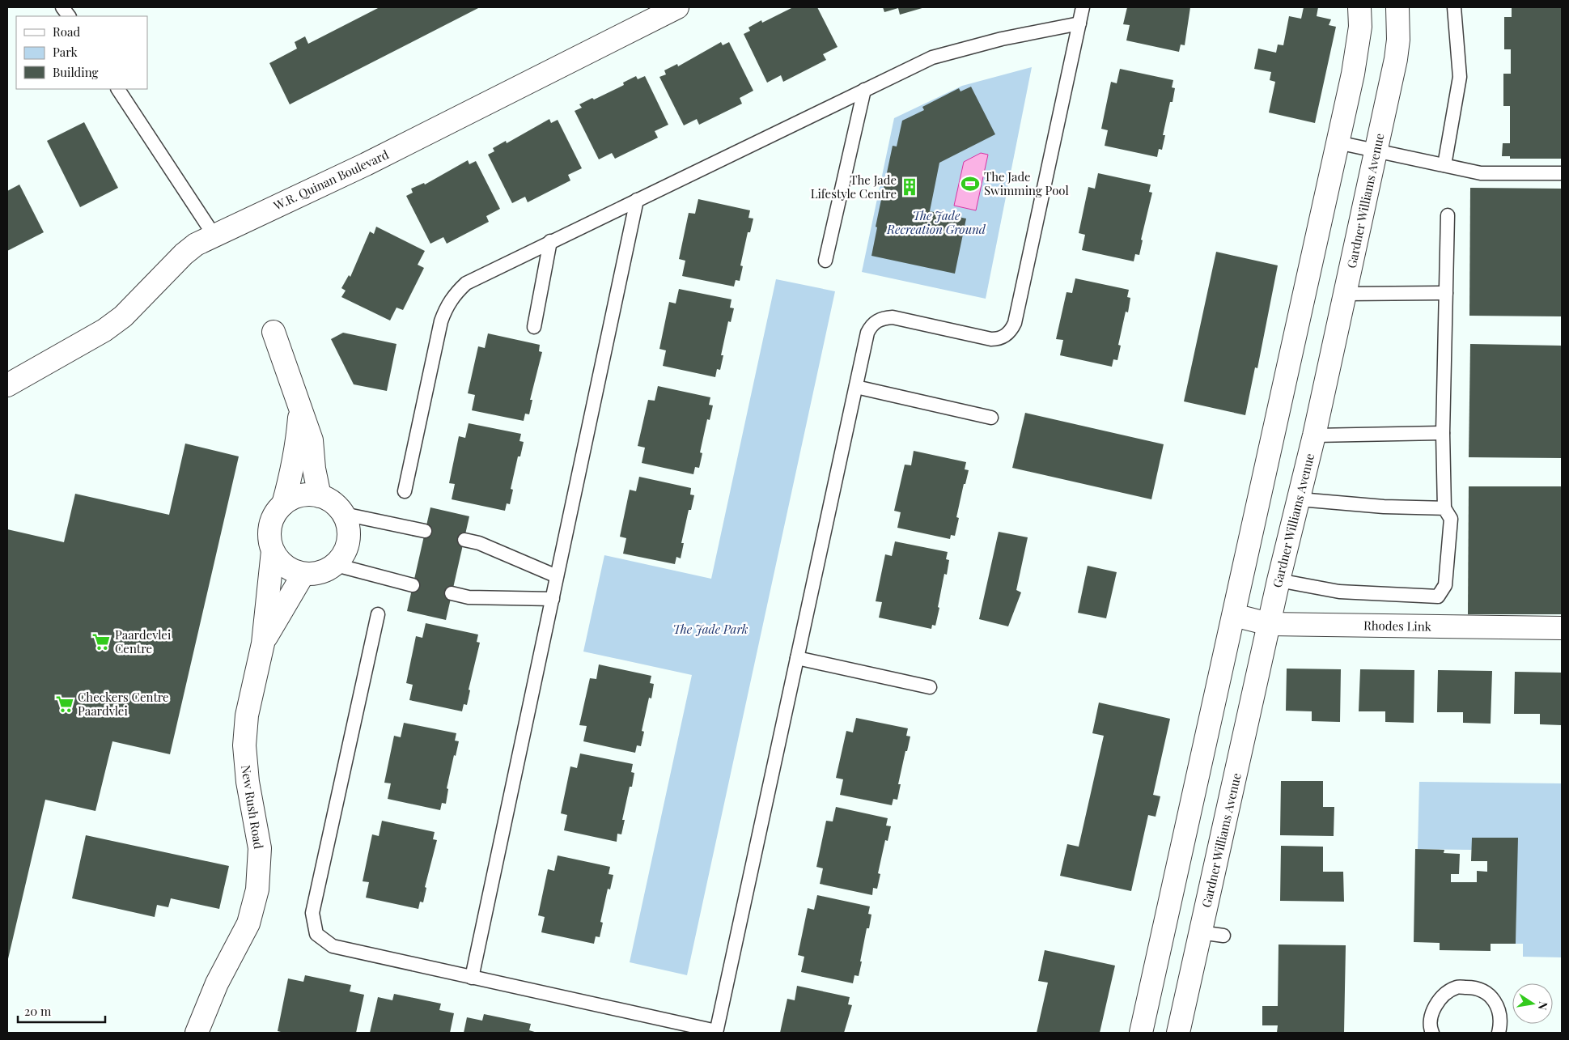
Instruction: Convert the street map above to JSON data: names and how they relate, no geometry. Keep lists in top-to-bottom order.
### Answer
{
  "streets": {
    "street": [
      "W.R. Quinan Boulevard",
      "Gardner Williams Avenue",
      "Rhodes Link",
      "New Rush Road"
    ]
  },
  "crossings": [
    ["Gardner Williams Avenue", "Rhodes Link"]
  ],
  "parks": ["The Jade Recreation Ground", "The Jade Park"],
  "places": {
    "sports": ["The Jade Swimming Pool"],
    "building": ["The Jade Lifestyle Centre"],
    "supermarket": ["Paardevlei Centre", "Checkers Centre Paardvlei"]
  },
  "legend": ["Road", "Park", "Building"],
  "scale_bar": "20 m",
  "north": "right"
}
